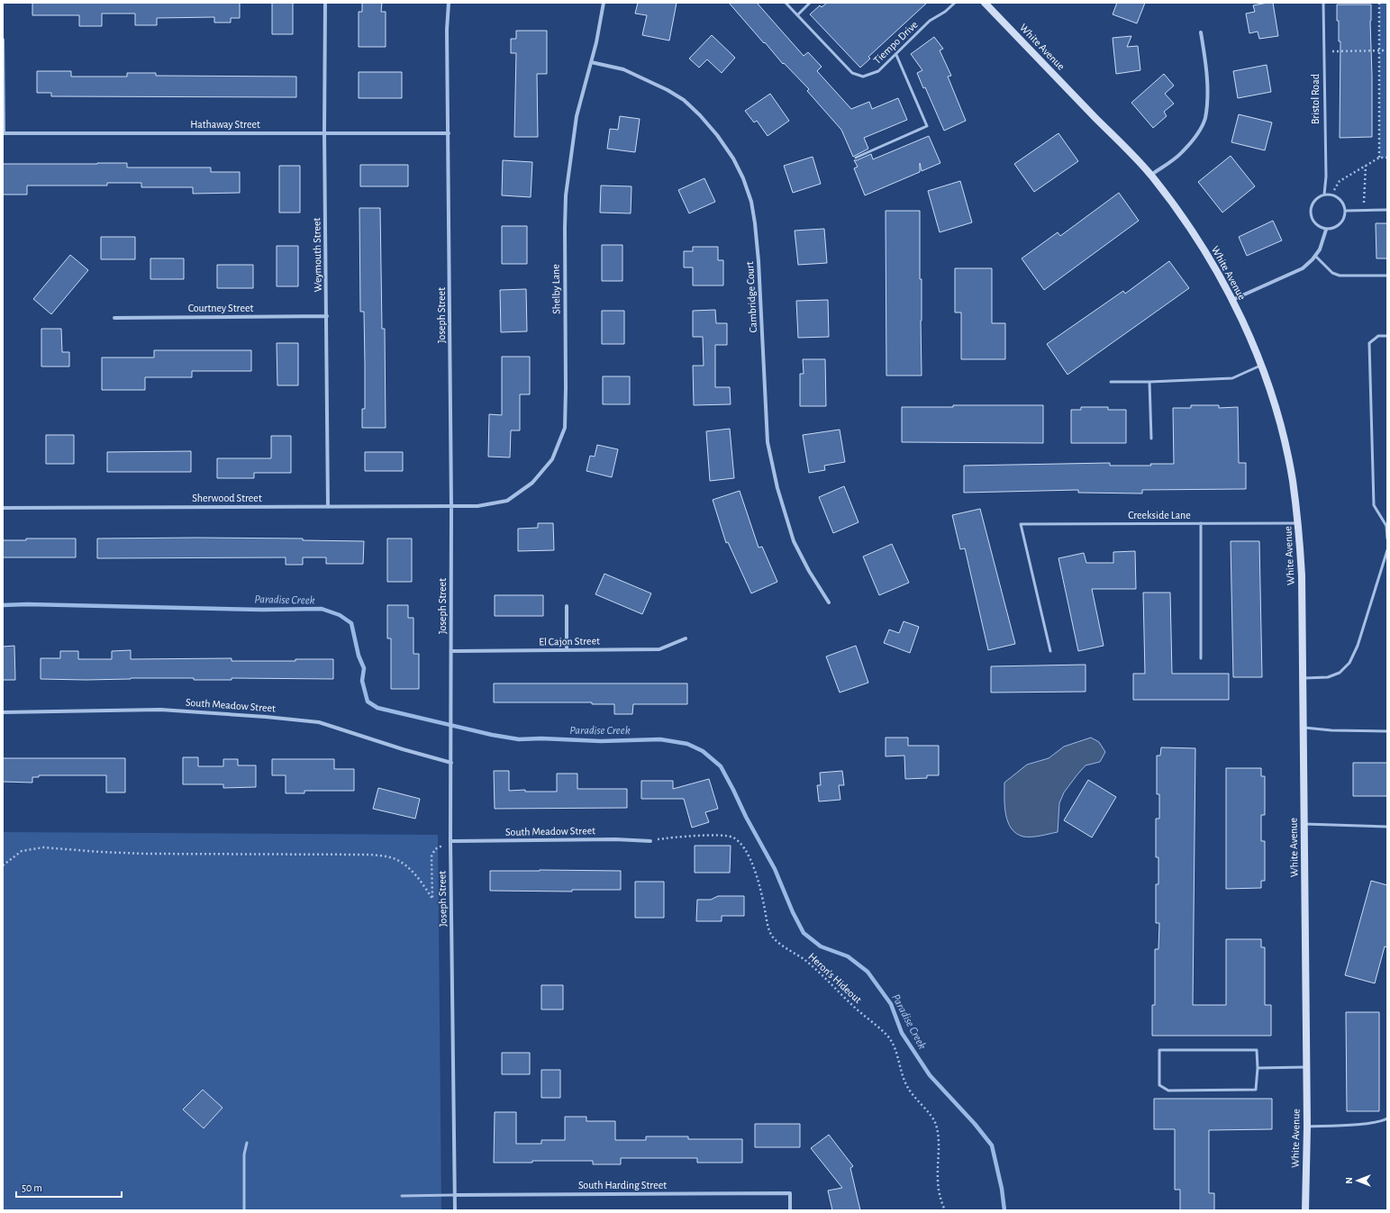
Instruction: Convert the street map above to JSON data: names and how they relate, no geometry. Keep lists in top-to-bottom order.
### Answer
{
  "streets": {
    "street": [
      "White Avenue",
      "Hathaway Street",
      "Weymouth Street",
      "Shelby Lane",
      "Cambridge Court",
      "Courtney Street",
      "Joseph Street",
      "Sherwood Street",
      "El Cajon Street",
      "South Meadow Street",
      "South Harding Street"
    ],
    "lane": ["Tiempo Drive", "Bristol Road", "Creekside Lane"],
    "path": ["Heron's Hideout"]
  },
  "crossings": [
    ["White Avenue", "Creekside Lane"],
    ["Hathaway Street", "Weymouth Street"],
    ["Hathaway Street", "Joseph Street"],
    ["Weymouth Street", "Courtney Street"],
    ["Weymouth Street", "Sherwood Street"],
    ["Shelby Lane", "Cambridge Court"],
    ["Shelby Lane", "Joseph Street"],
    ["Shelby Lane", "Sherwood Street"],
    ["Joseph Street", "Sherwood Street"],
    ["Joseph Street", "El Cajon Street"],
    ["Joseph Street", "South Meadow Street"],
    ["Joseph Street", "South Harding Street"],
    ["South Meadow Street", "Heron's Hideout"]
  ],
  "water": ["Paradise Creek"],
  "scale_bar": "50 m",
  "north": "left"
}
